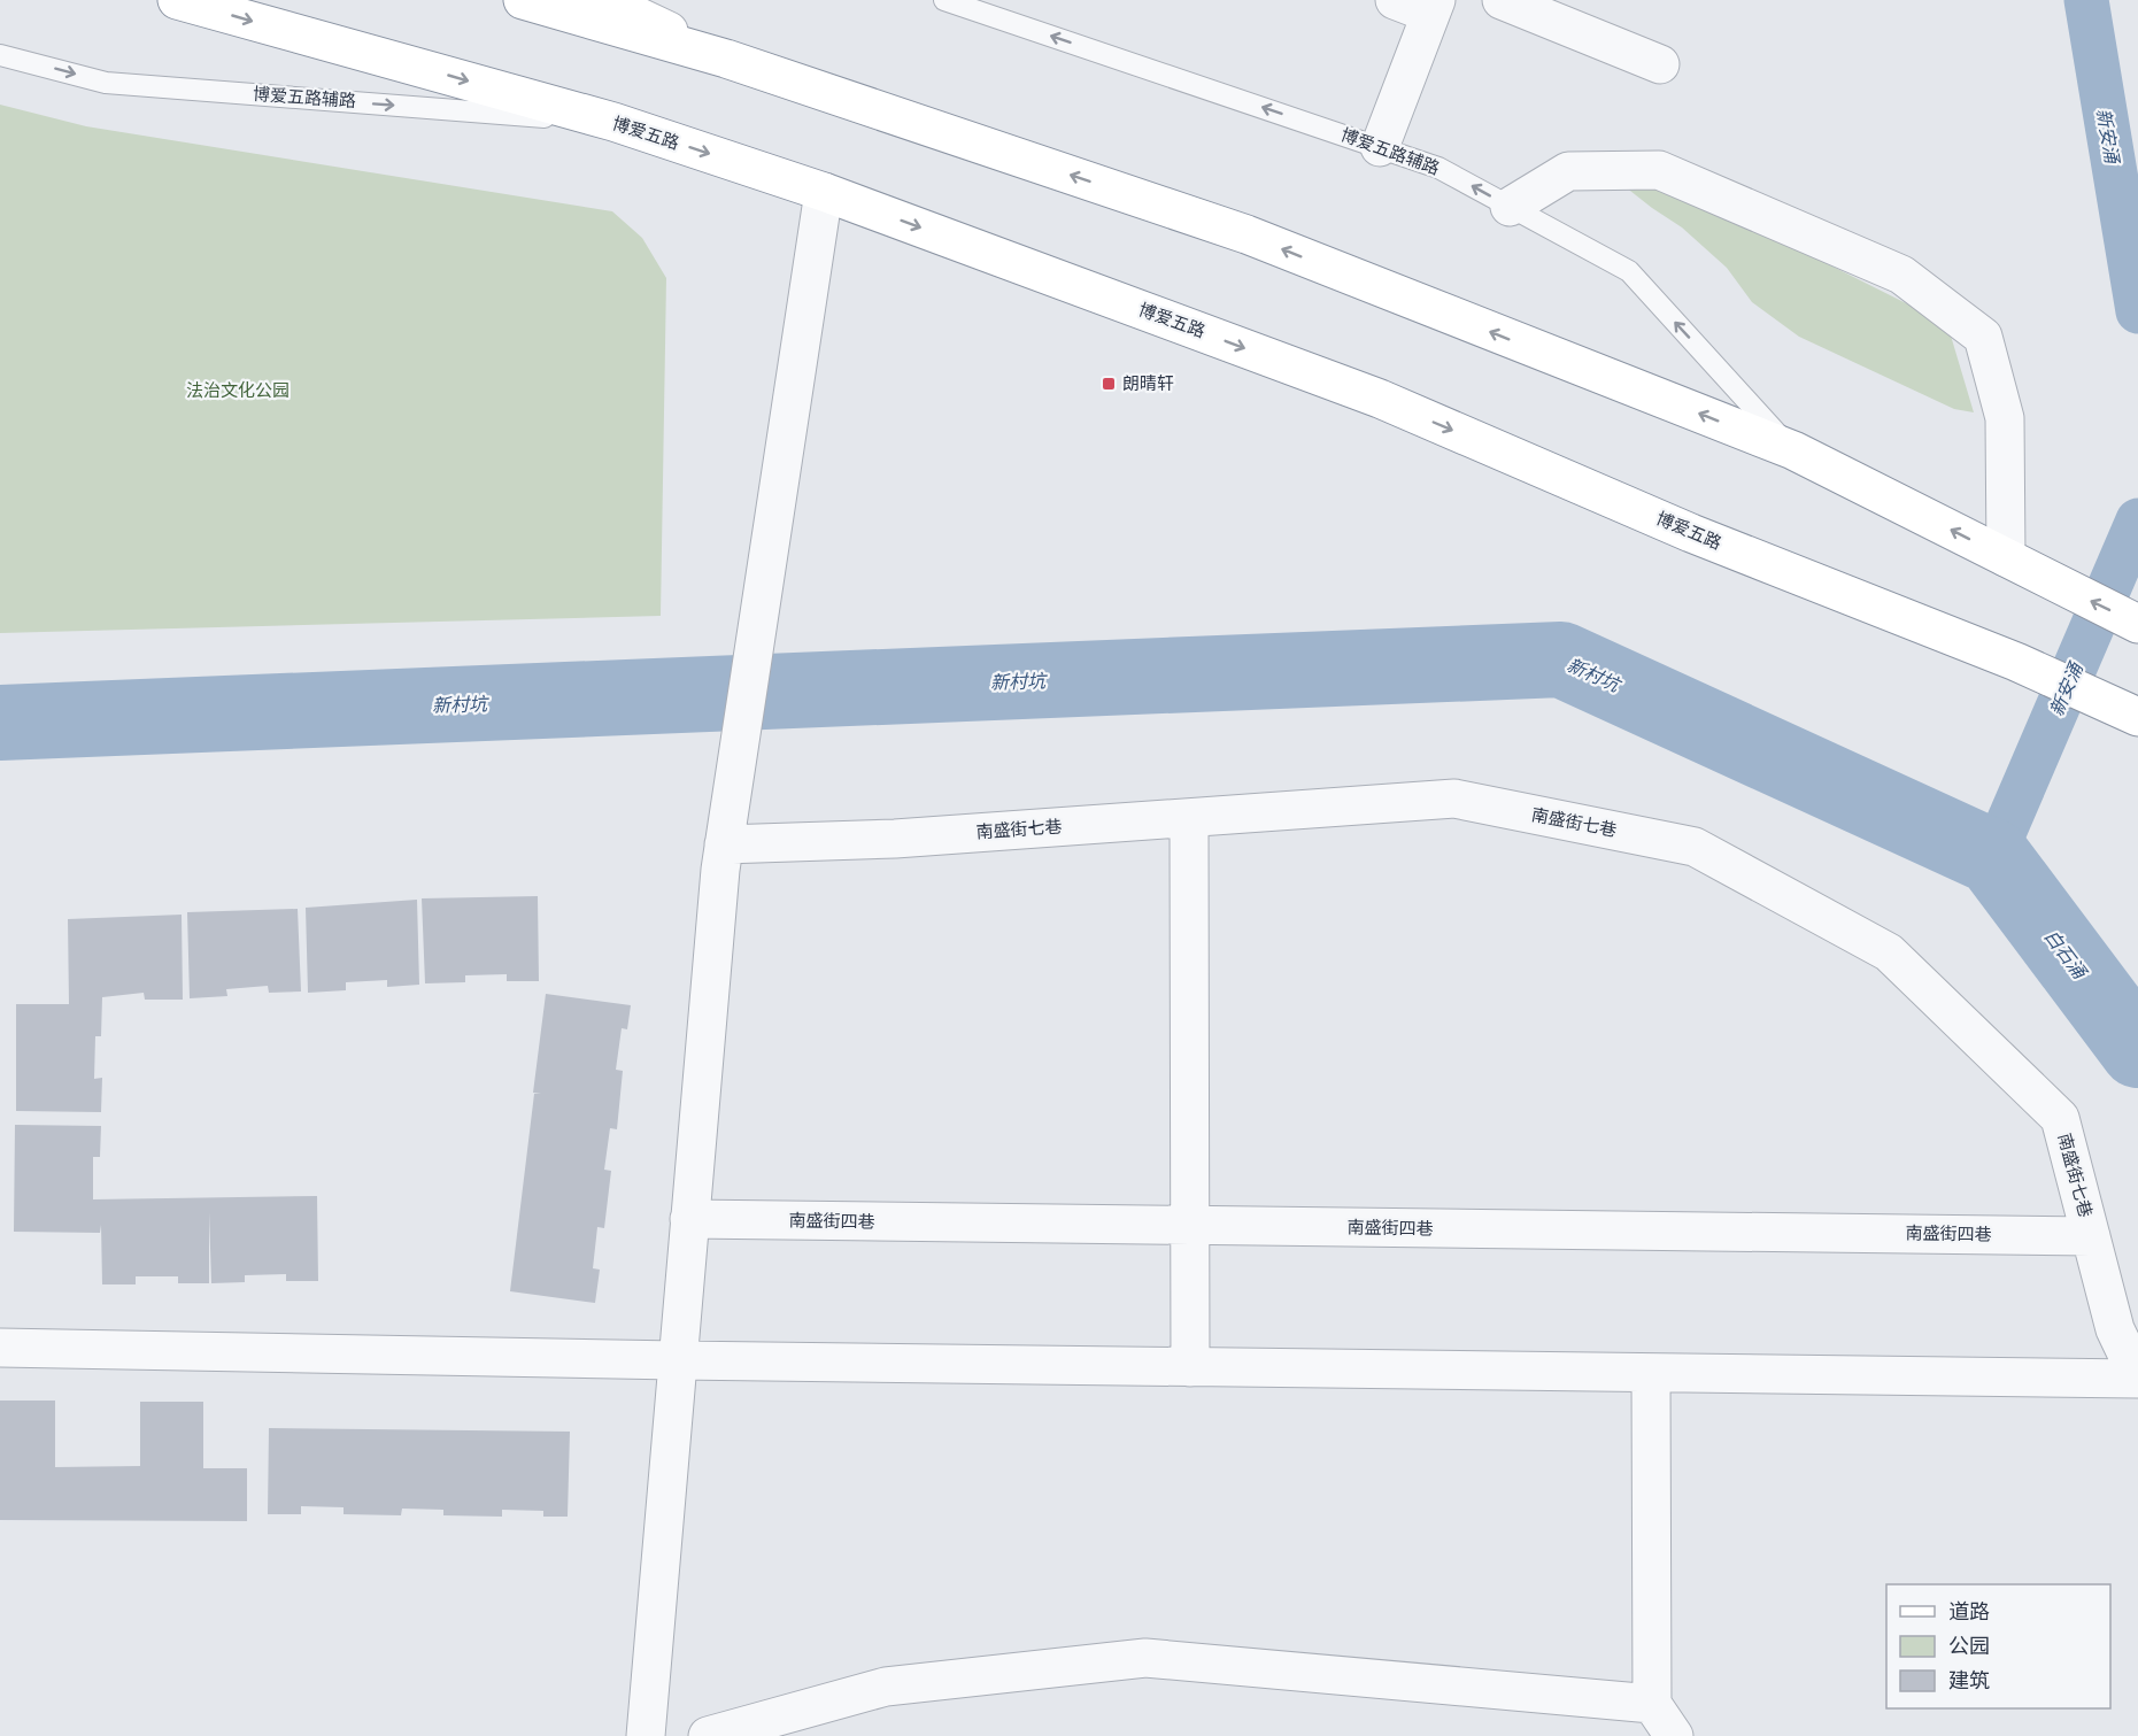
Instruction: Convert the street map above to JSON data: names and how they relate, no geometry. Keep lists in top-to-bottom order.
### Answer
{
  "streets": {
    "main road": ["博爱五路"],
    "street": ["南盛街七巷", "南盛街四巷"],
    "lane": ["博爱五路辅路"]
  },
  "crossings": [
    ["博爱五路辅路", "博爱五路"],
    ["南盛街七巷", "南盛街四巷"]
  ],
  "water": ["新安涌", "新村坑", "白石涌"],
  "parks": ["法治文化公园"],
  "places": {
    "transit": ["朗晴轩"]
  },
  "legend": ["道路", "公园", "建筑"]
}
